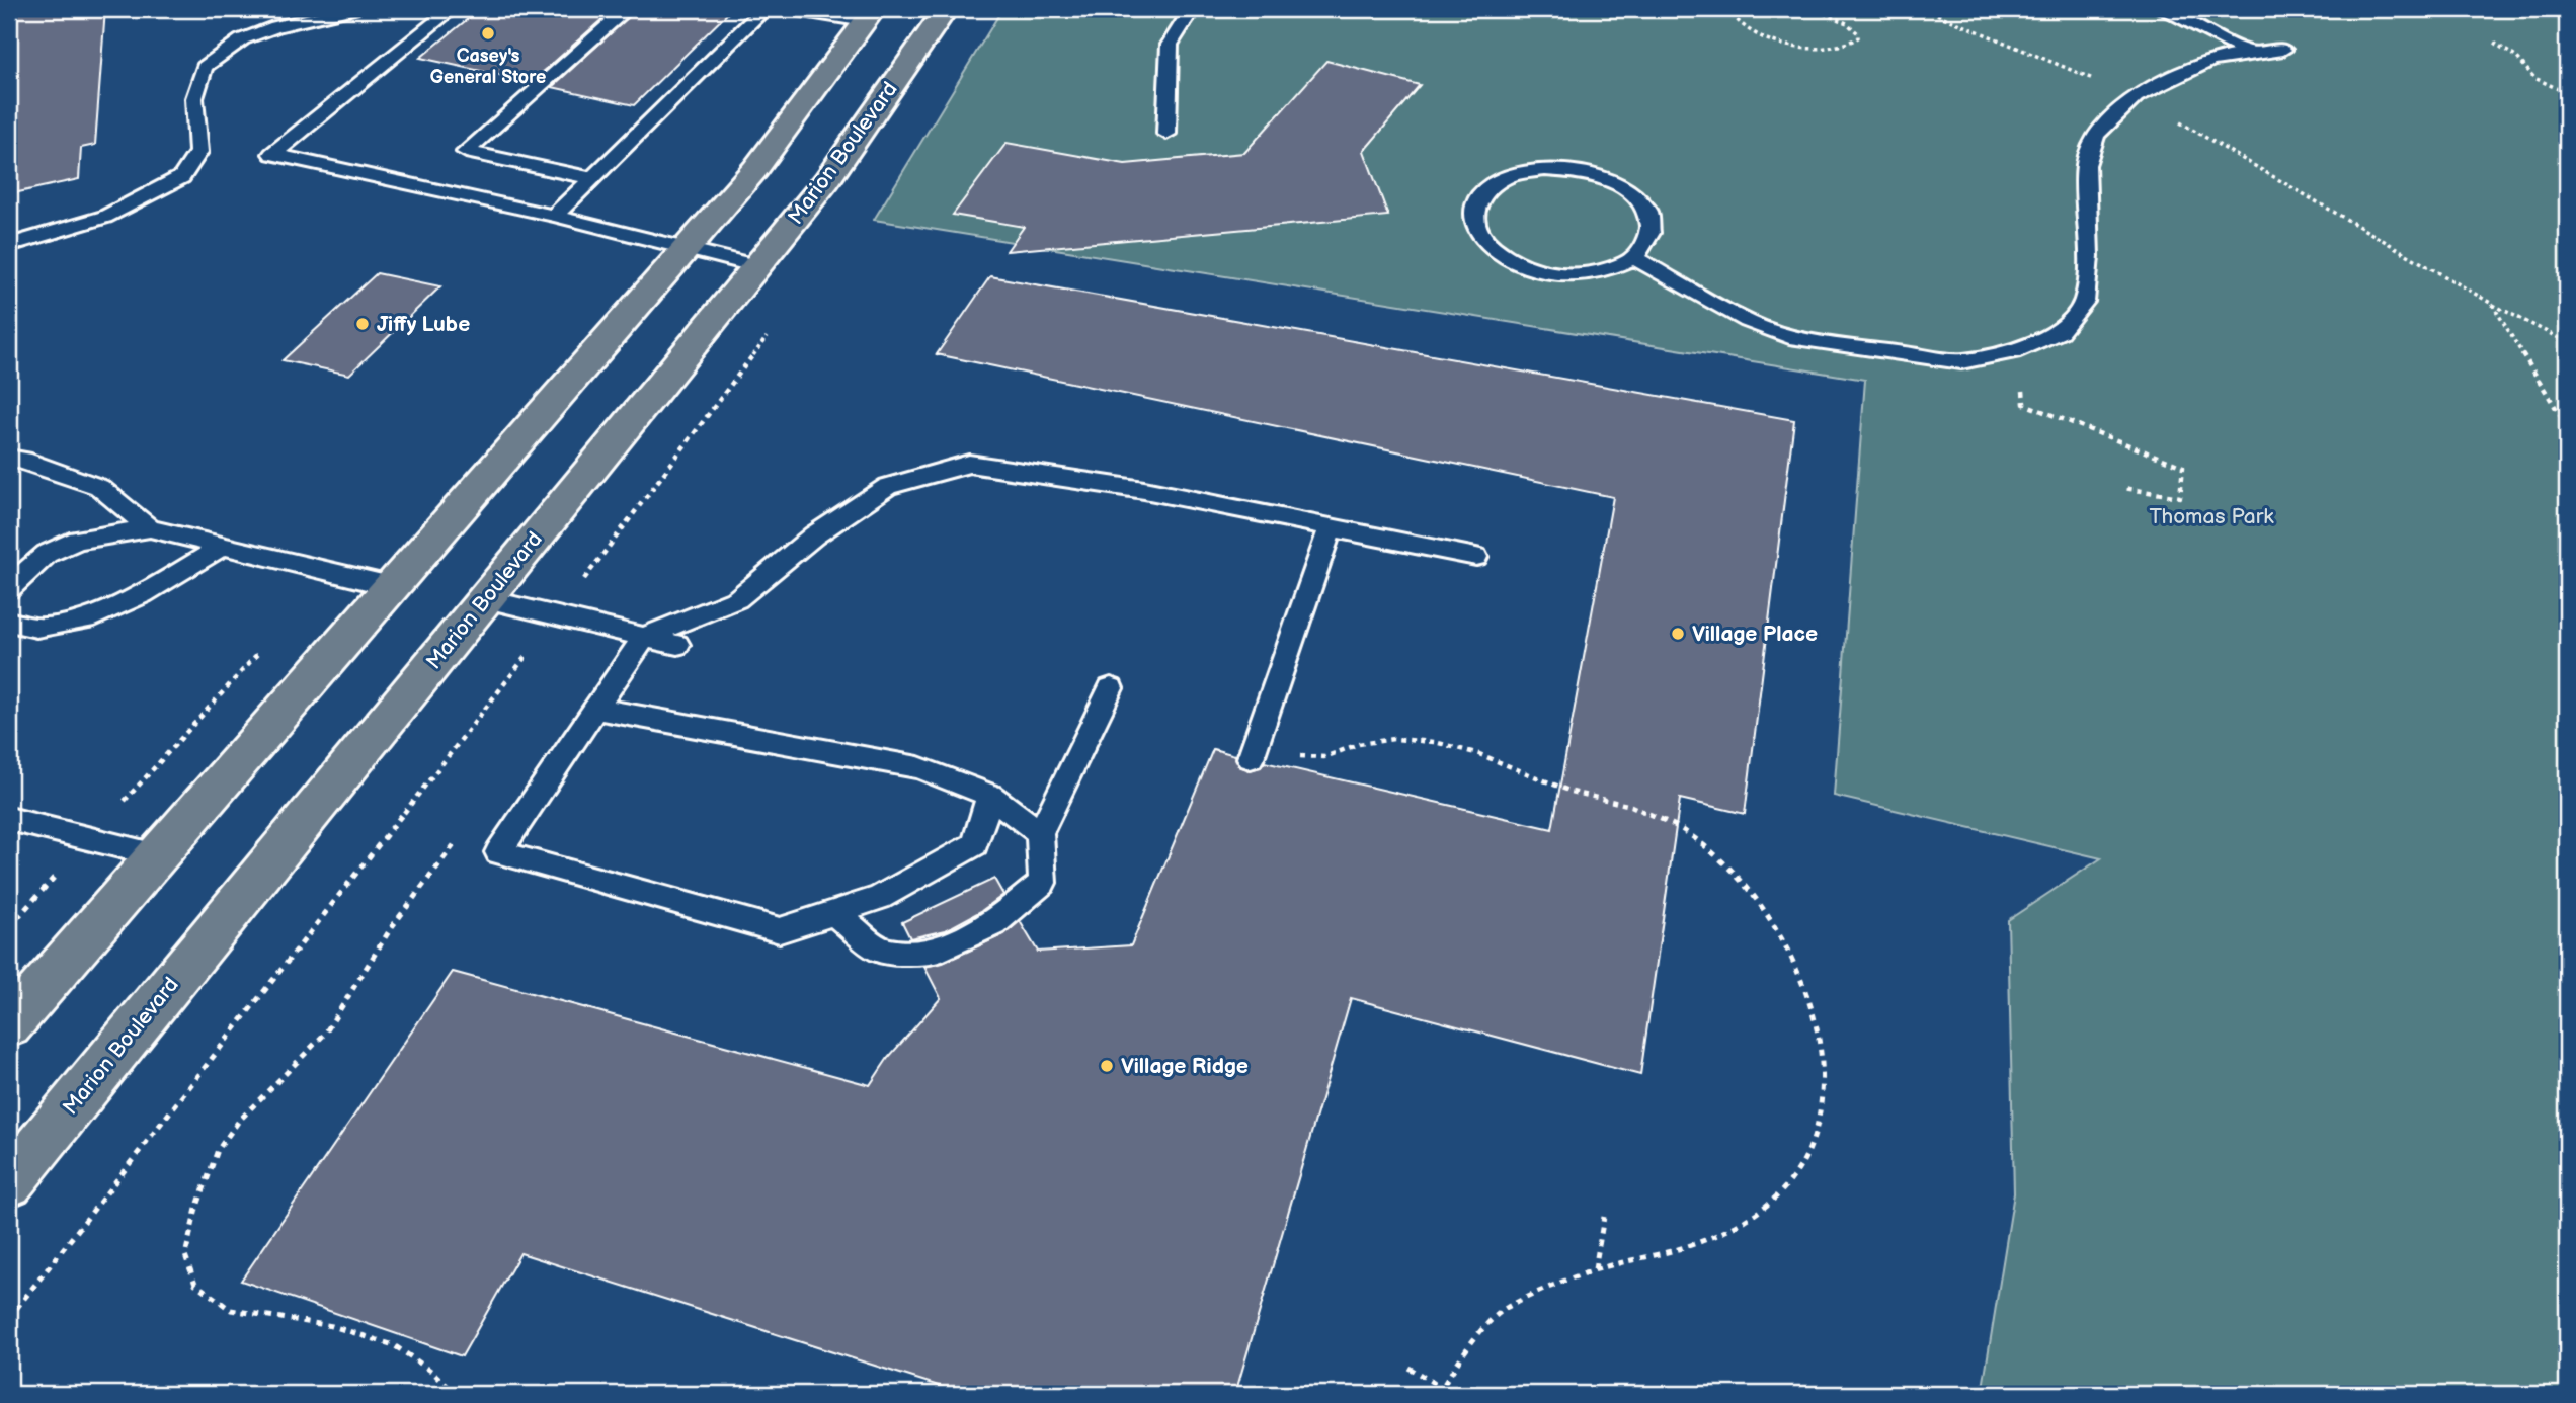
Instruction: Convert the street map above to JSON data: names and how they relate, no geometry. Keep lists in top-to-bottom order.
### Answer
{
  "streets": {
    "main road": ["Marion Boulevard"]
  },
  "parks": ["Thomas Park"],
  "places": [
    "Casey's General Store",
    "Jiffy Lube",
    "Village Place",
    "Village Ridge"
  ]
}
